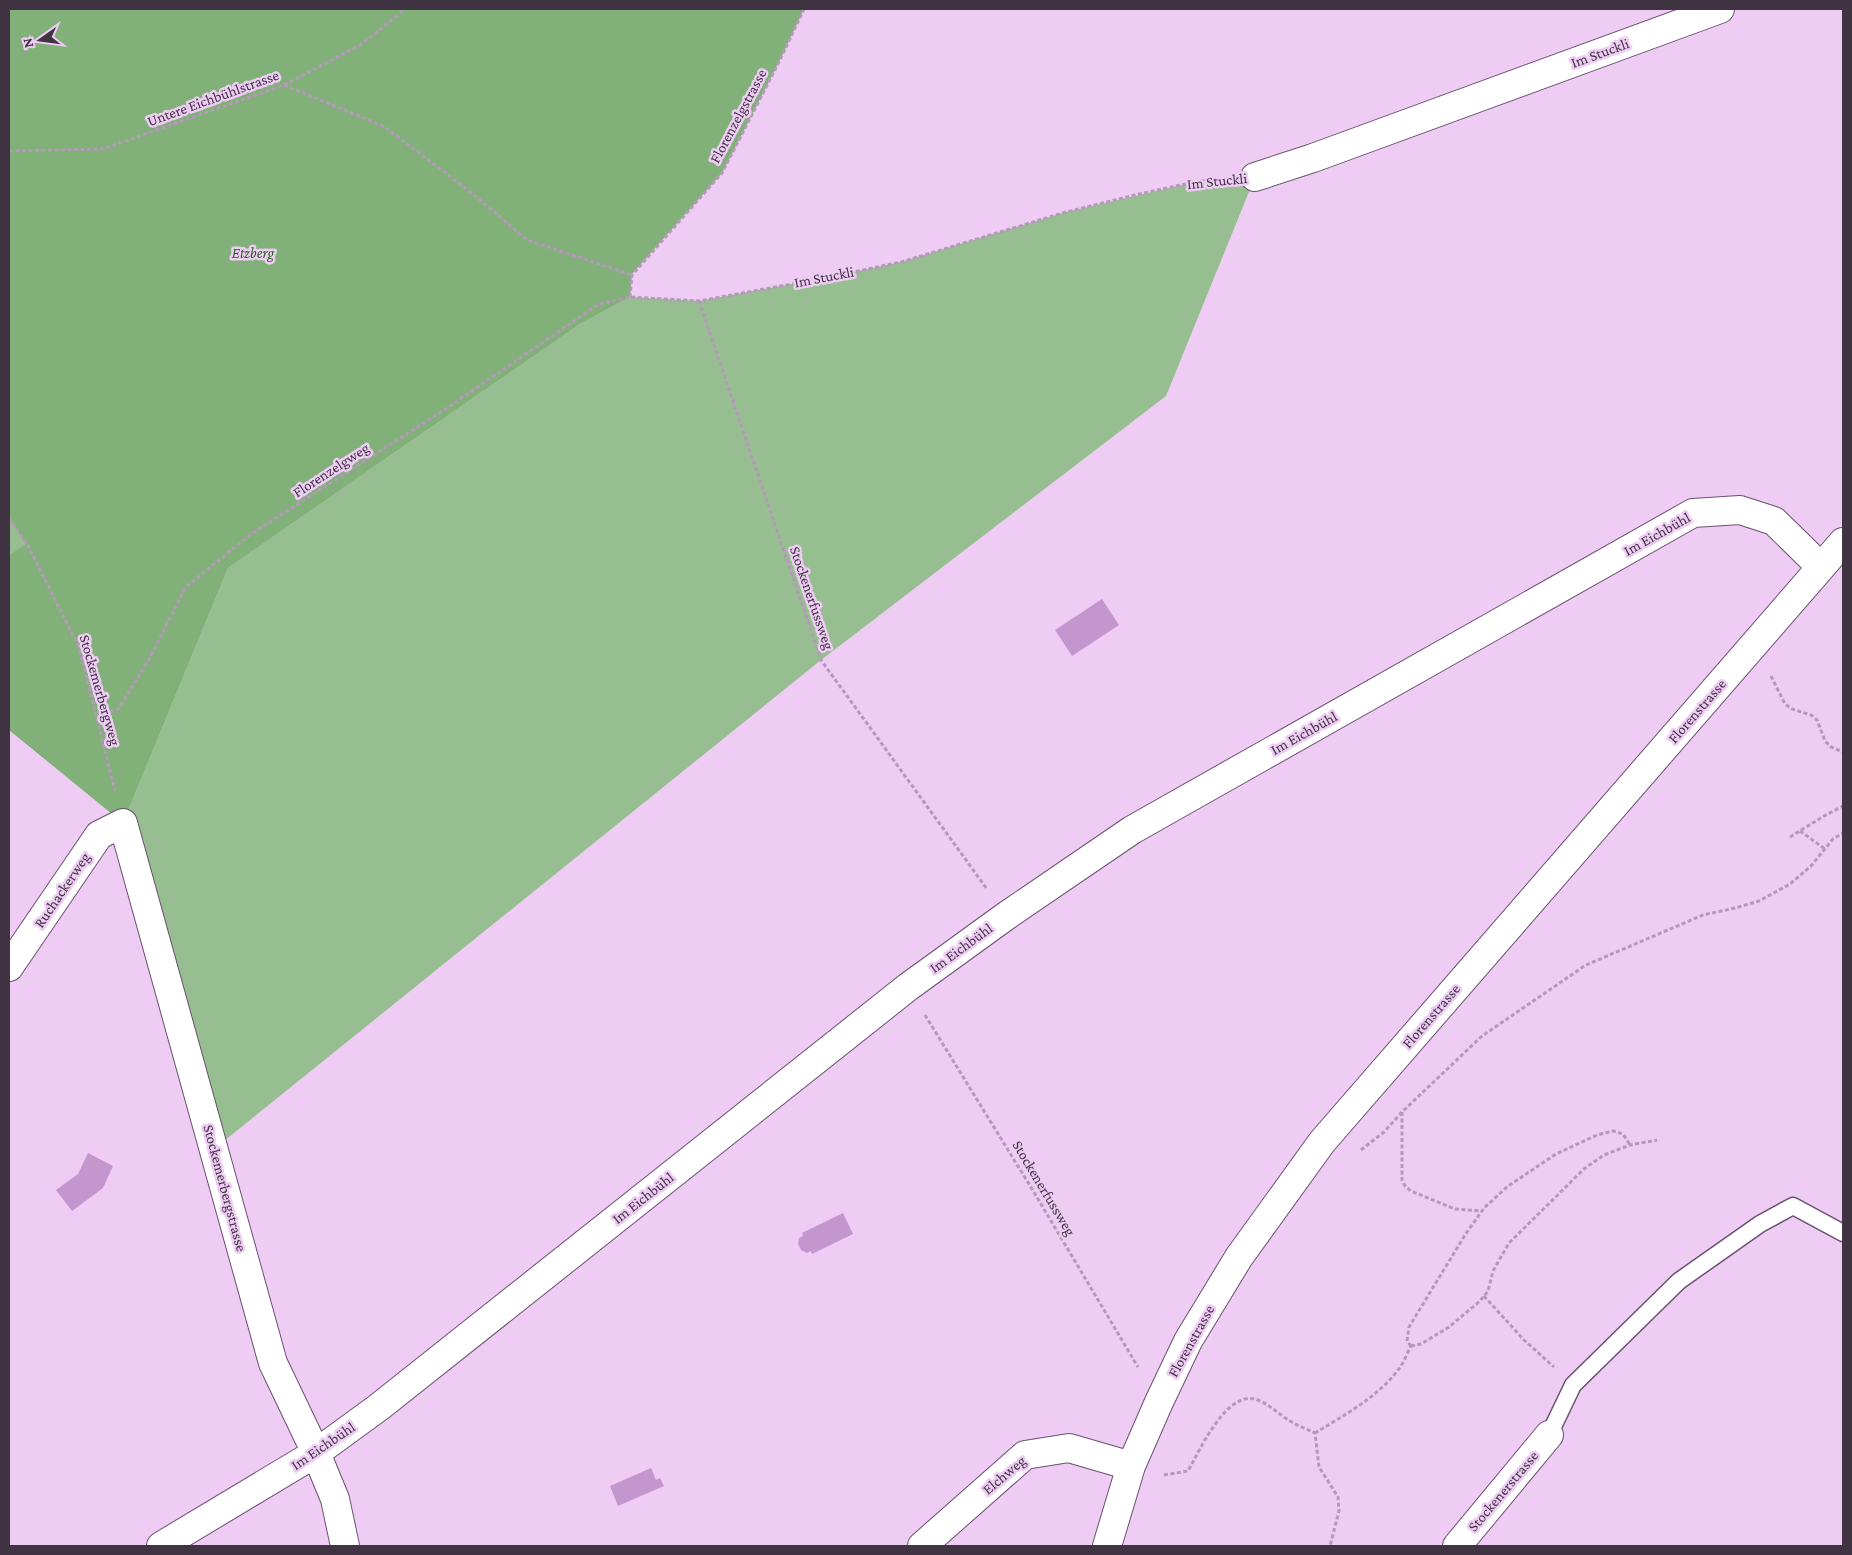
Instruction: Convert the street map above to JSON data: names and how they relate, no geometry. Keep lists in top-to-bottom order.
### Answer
{
  "streets": {
    "street": [
      "Im Stuckli",
      "Im Eichbühl",
      "Florenstrasse",
      "Ruchackerweg",
      "Stockemerbergstrasse",
      "Elchweg",
      "Stockenerstrasse"
    ],
    "path": [
      "Untere Eichbühlstrasse",
      "Florenzelgstrasse",
      "Florenzelgweg",
      "Stockenerfussweg",
      "Stockemerbergweg"
    ]
  },
  "crossings": [
    ["Im Stuckli", "Florenzelgweg"],
    ["Im Stuckli", "Stockenerfussweg"],
    ["Florenzelgweg", "Stockemerbergweg"],
    ["Im Eichbühl", "Stockenerfussweg"],
    ["Im Eichbühl", "Florenstrasse"],
    ["Im Eichbühl", "Stockemerbergstrasse"],
    ["Stockenerfussweg", "Florenstrasse"],
    ["Stockemerbergweg", "Ruchackerweg"],
    ["Stockemerbergweg", "Stockemerbergstrasse"],
    ["Florenstrasse", "Elchweg"],
    ["Ruchackerweg", "Stockemerbergstrasse"]
  ],
  "parks": ["Etzberg"],
  "north": "left"
}
